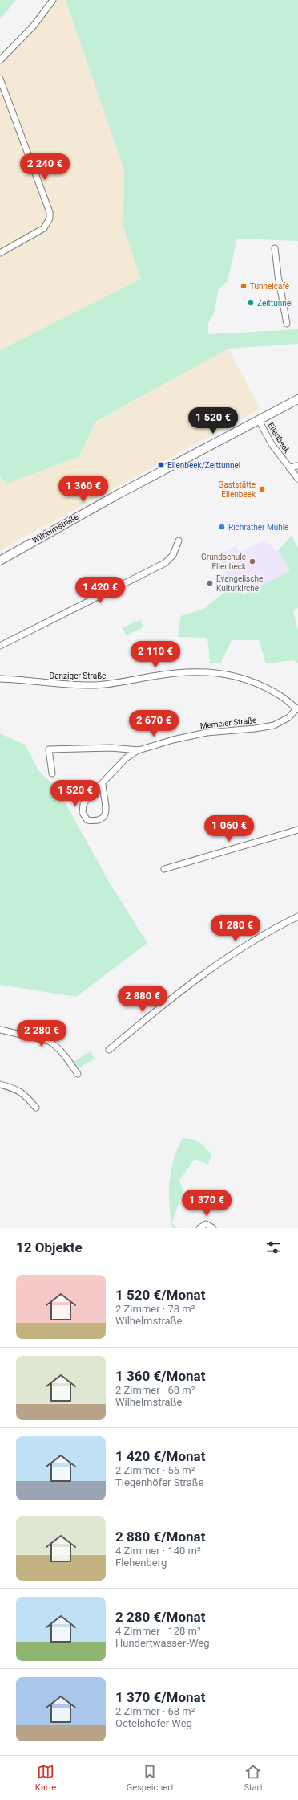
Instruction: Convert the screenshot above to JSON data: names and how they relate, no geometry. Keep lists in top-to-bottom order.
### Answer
{
  "streets": {
    "main road": ["Wilhelmstraße"],
    "street": ["Ellenbeek", "Danziger Straße", "Memeler Straße"]
  },
  "crossings": [
    ["Ellenbeek", "Wilhelmstraße"],
    ["Danziger Straße", "Memeler Straße"]
  ],
  "places": {
    "other": [
      "Tunnelcafé",
      "Zeittunnel",
      "Gaststätte Ellenbeek",
      "Richrather Mühle",
      "Grundschule Ellenbeck",
      "Evangelische Kulturkirche"
    ],
    "transit": ["Ellenbeek/Zeittunnel"]
  },
  "page": {
    "price": [
      "2 240 €",
      "1 520 €",
      "1 360 €",
      "1 420 €",
      "2 110 €",
      "2 670 €",
      "1 520 €",
      "1 060 €",
      "1 280 €",
      "2 880 €",
      "2 280 €",
      "1 370 €"
    ],
    "heading": "12 Objekte",
    "list": [
      {
        "name": "1 520 €/Monat",
        "note": "2 Zimmer · 78 m² · Wilhelmstraße"
      },
      {
        "name": "1 360 €/Monat",
        "note": "2 Zimmer · 68 m² · Wilhelmstraße"
      },
      {
        "name": "1 420 €/Monat",
        "note": "2 Zimmer · 56 m² · Tiegenhöfer Straße"
      },
      {
        "name": "2 880 €/Monat",
        "note": "4 Zimmer · 140 m² · Flehenberg"
      },
      {
        "name": "2 280 €/Monat",
        "note": "4 Zimmer · 128 m² · Hundertwasser-Weg"
      },
      {
        "name": "1 370 €/Monat",
        "note": "2 Zimmer · 68 m² · Oetelshofer Weg"
      }
    ],
    "tabs": ["Karte", "Gespeichert", "Start"]
  }
}
